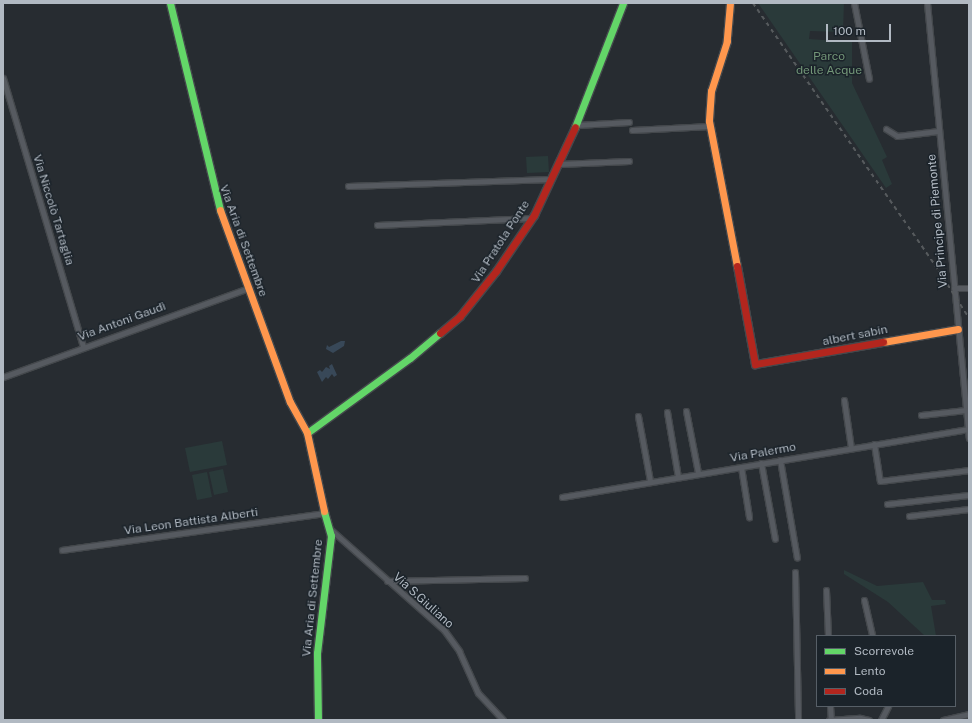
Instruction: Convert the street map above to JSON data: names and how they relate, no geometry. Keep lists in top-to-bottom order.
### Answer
{
  "streets": {
    "street": [
      "Via Niccolò Tartaglia",
      "Via Principe di Piemonte",
      "Via Aria di Settembre",
      "Via Pratola Ponte",
      "Via Antoni Gaudì",
      "albert sabin",
      "Via Palermo",
      "Via Leon Battista Alberti",
      "Via S.Giuliano"
    ]
  },
  "crossings": [
    ["Via Niccolò Tartaglia", "Via Antoni Gaudì"],
    ["Via Principe di Piemonte", "albert sabin"],
    ["Via Principe di Piemonte", "Via Palermo"],
    ["Via Aria di Settembre", "Via Pratola Ponte"],
    ["Via Aria di Settembre", "Via Antoni Gaudì"],
    ["Via Aria di Settembre", "Via Leon Battista Alberti"],
    ["Via Aria di Settembre", "Via S.Giuliano"]
  ],
  "parks": ["Parco delle Acque"],
  "legend": ["Scorrevole", "Lento", "Coda"],
  "scale_bar": "100 m"
}
